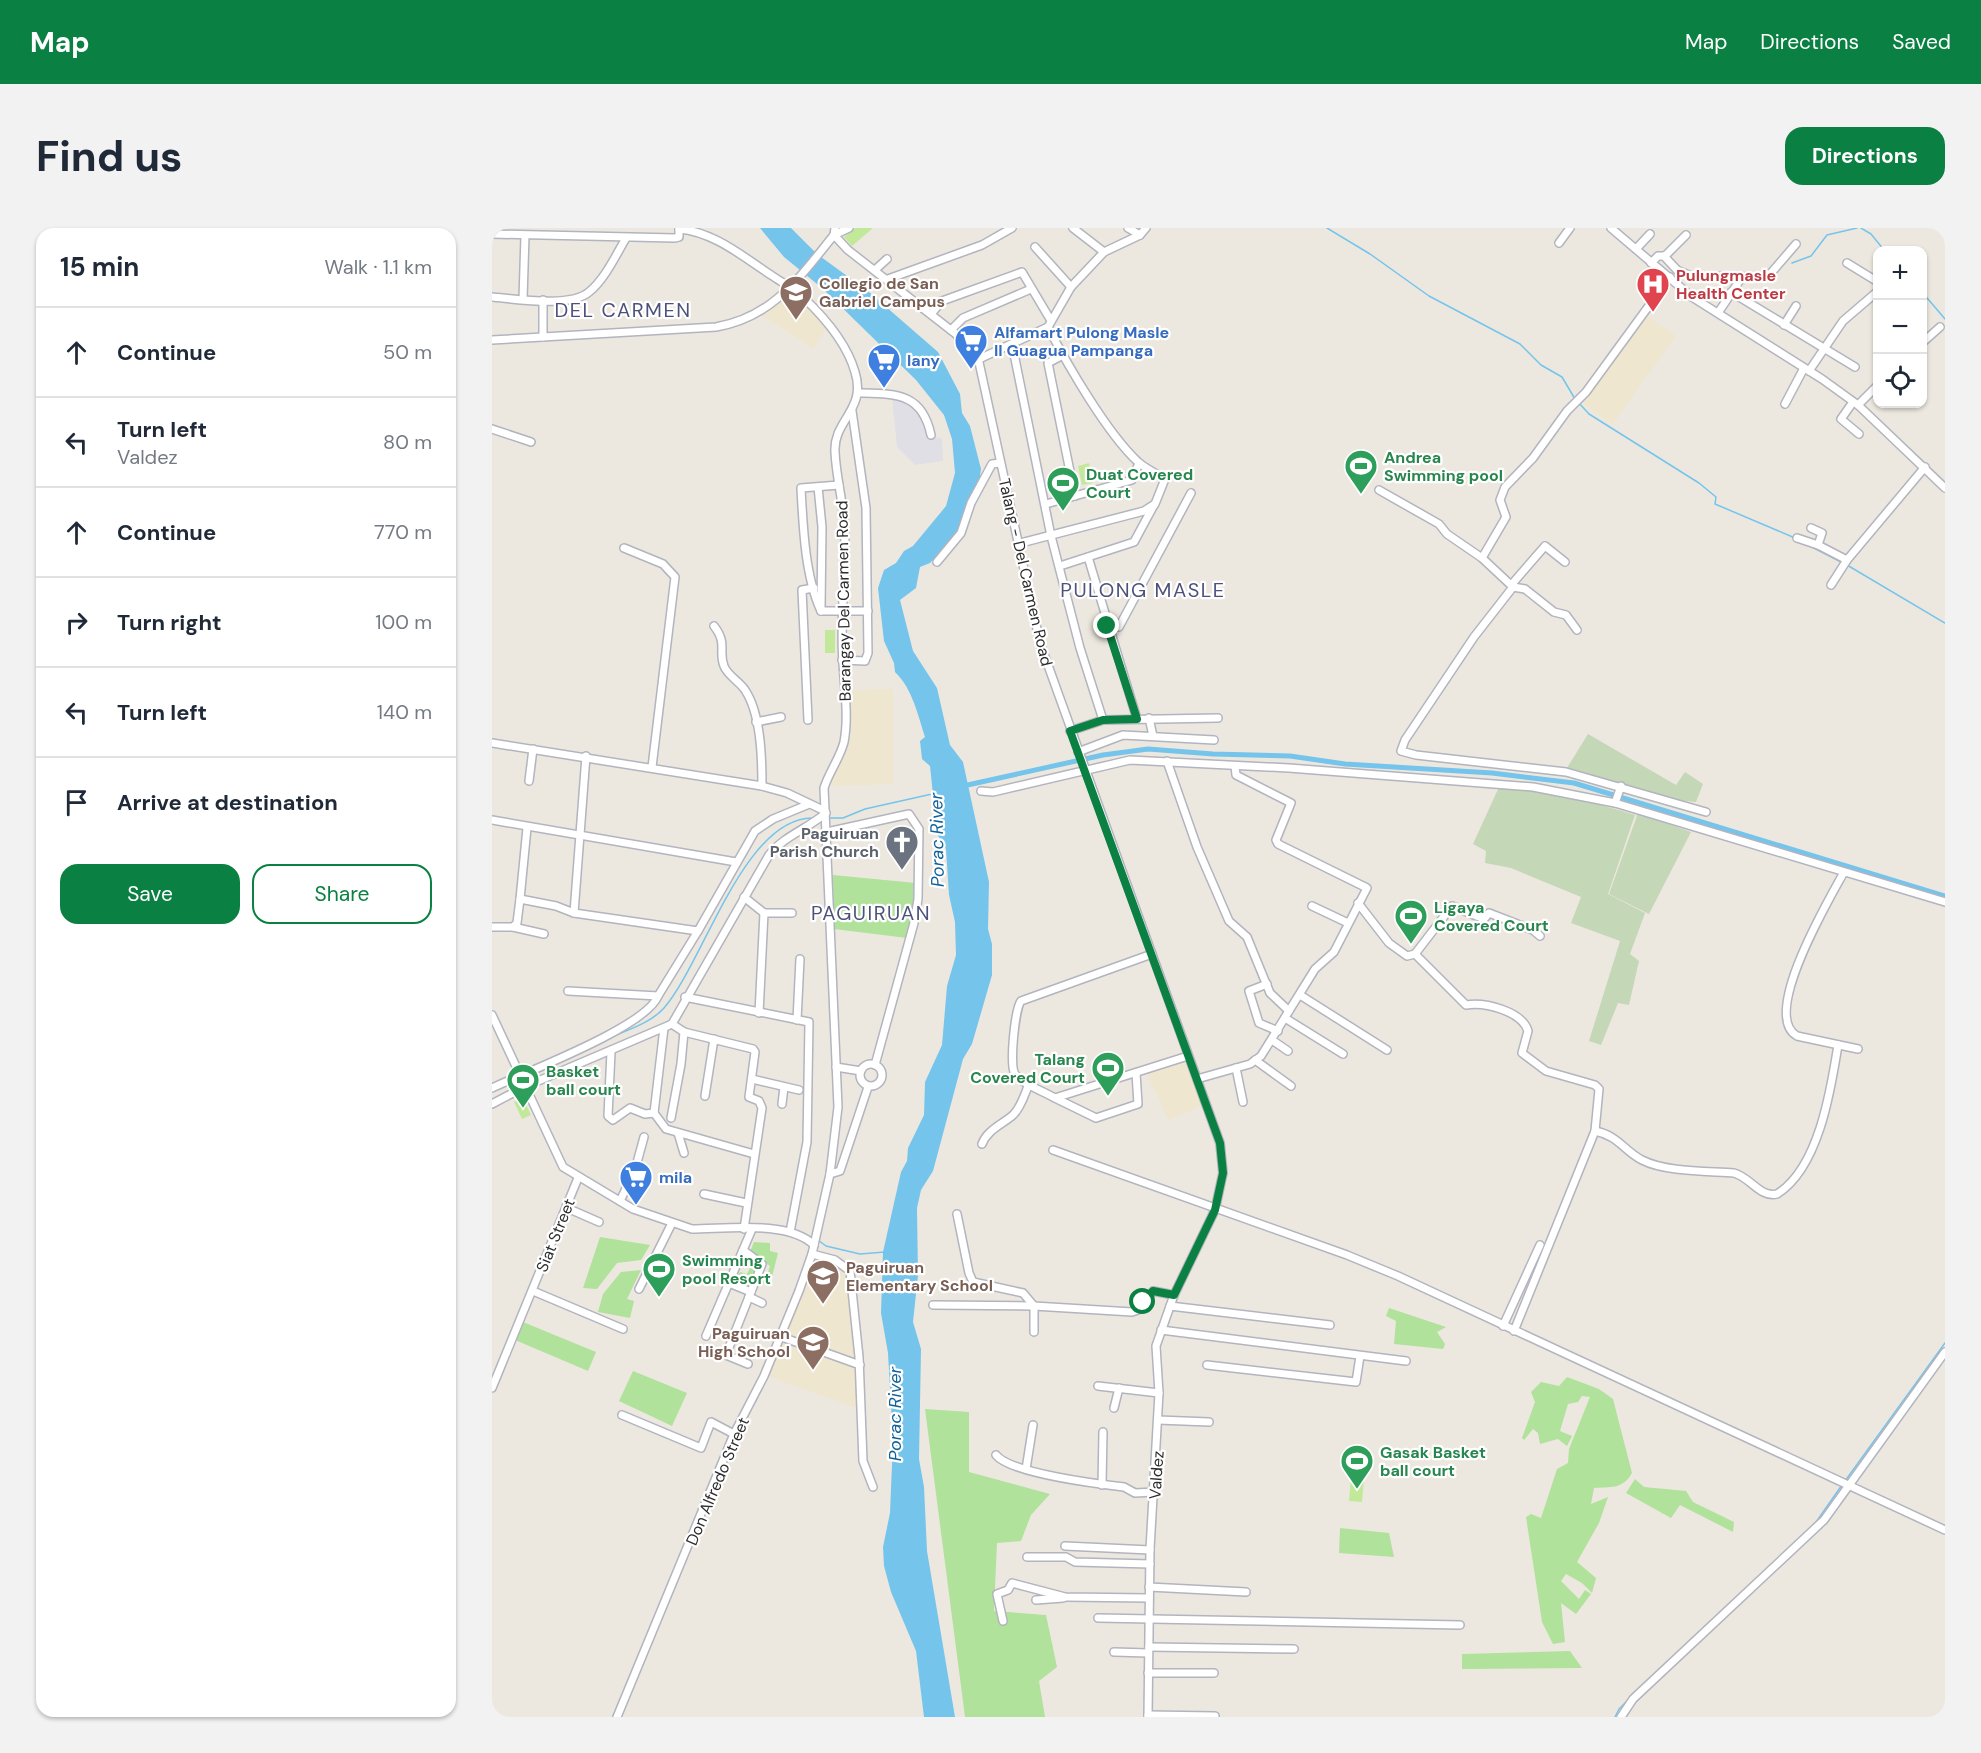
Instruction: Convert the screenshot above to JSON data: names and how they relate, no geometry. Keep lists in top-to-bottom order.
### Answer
{
  "streets": {
    "street": [
      "Talang - Del Carmen Road",
      "Barangay Del Carmen Road",
      "Siat Street",
      "Valdez",
      "Don Alfredo Street"
    ]
  },
  "crossings": [
    ["Talang - Del Carmen Road", "Valdez"],
    ["Barangay Del Carmen Road", "Don Alfredo Street"]
  ],
  "districts": ["DEL CARMEN", "PULONG MASLE", "PAGUIRUAN"],
  "water": ["Porac River"],
  "places": {
    "hospital": ["Pulungmasle Health Center"],
    "school or university": ["Collegio de San Gabriel Campus", "Paguiruan Elementary School", "Paguiruan High School"],
    "supermarket": ["Alfamart Pulong Masle II Guagua Pampanga", "lany", "mila"],
    "sports": [
      "Andrea Swimming pool",
      "Duat Covered Court",
      "Ligaya Covered Court",
      "Talang Covered Court",
      "Basket ball court",
      "Swimming pool Resort",
      "Gasak Basket ball court"
    ],
    "church": ["Paguiruan Parish Church"]
  },
  "page": {
    "header": "Map",
    "nav": ["Map", "Directions", "Saved"],
    "buttons": [
      "Directions",
      ["Save", "Share"]
    ],
    "title": "Find us",
    "heading": ["15 min", "Walk · 1.1 km"],
    "map_buttons": ["+", "−"],
    "list": [
      ["Continue", "50 m"],
      ["Turn left", "Valdez", "80 m"],
      ["Continue", "770 m"],
      ["Turn right", "100 m"],
      ["Turn left", "140 m"],
      "Arrive at destination"
    ]
  }
}
